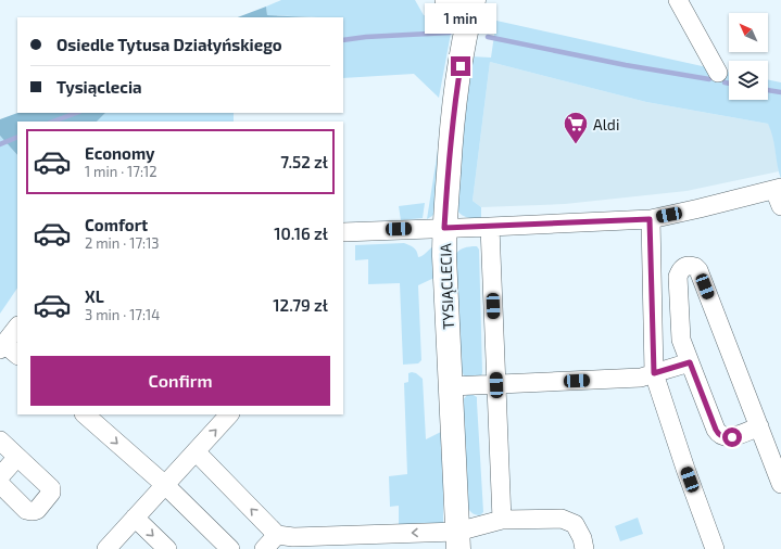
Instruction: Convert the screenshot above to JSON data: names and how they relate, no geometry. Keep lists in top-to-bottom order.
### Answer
{
  "streets": {
    "street": ["TYSIĄCLECIA"]
  },
  "places": {
    "supermarket": ["Aldi"]
  },
  "north": "top left",
  "page": {
    "bubble": "1 min",
    "banner": ["Osiedle Tytusa Działyńskiego", "Tysiąclecia"],
    "list": [
      {
        "name": "Economy",
        "note": "1 min · 17:12",
        "value": "7.52 zł"
      },
      {
        "name": "Comfort",
        "note": "2 min · 17:13",
        "value": "10.16 zł"
      },
      {
        "name": "XL",
        "note": "3 min · 17:14",
        "value": "12.79 zł"
      }
    ],
    "buttons": "Confirm"
  }
}
